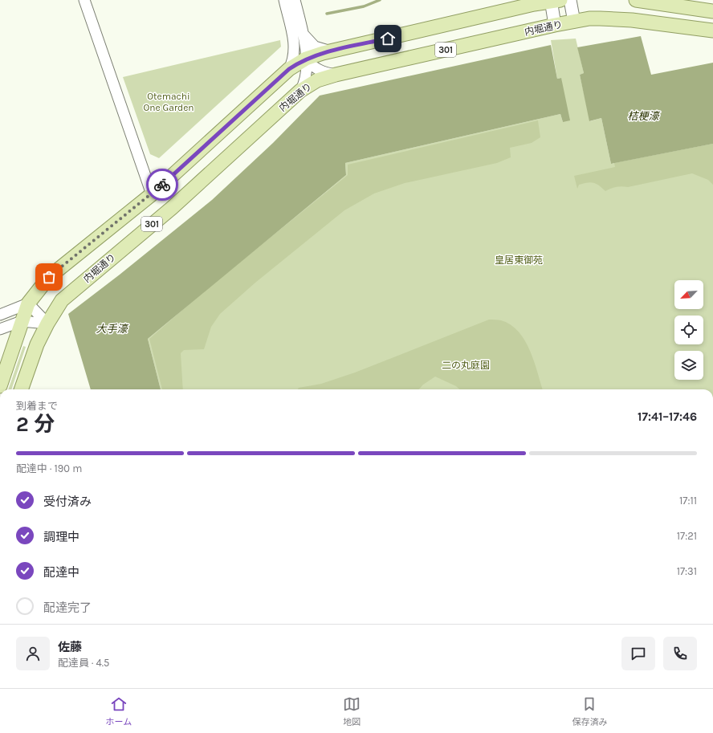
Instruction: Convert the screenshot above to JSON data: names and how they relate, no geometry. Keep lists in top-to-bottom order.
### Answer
{
  "streets": {
    "main road": ["内堀通り", "301"]
  },
  "water": ["桔梗濠", "大手濠"],
  "parks": ["Otemachi One Garden", "皇居東御苑", "二の丸庭園"],
  "north": "bottom left",
  "page": {
    "heading": ["2 分", "到着まで", "17:41–17:46"],
    "panel": ["佐藤", "配達員 · 4.5"],
    "bar": "配達中 · 190 m",
    "list": [
      ["受付済み", "17:11"],
      ["調理中", "17:21"],
      ["配達中", "17:31"],
      "配達完了"
    ],
    "tabs": ["ホーム", "地図", "保存済み"]
  }
}
